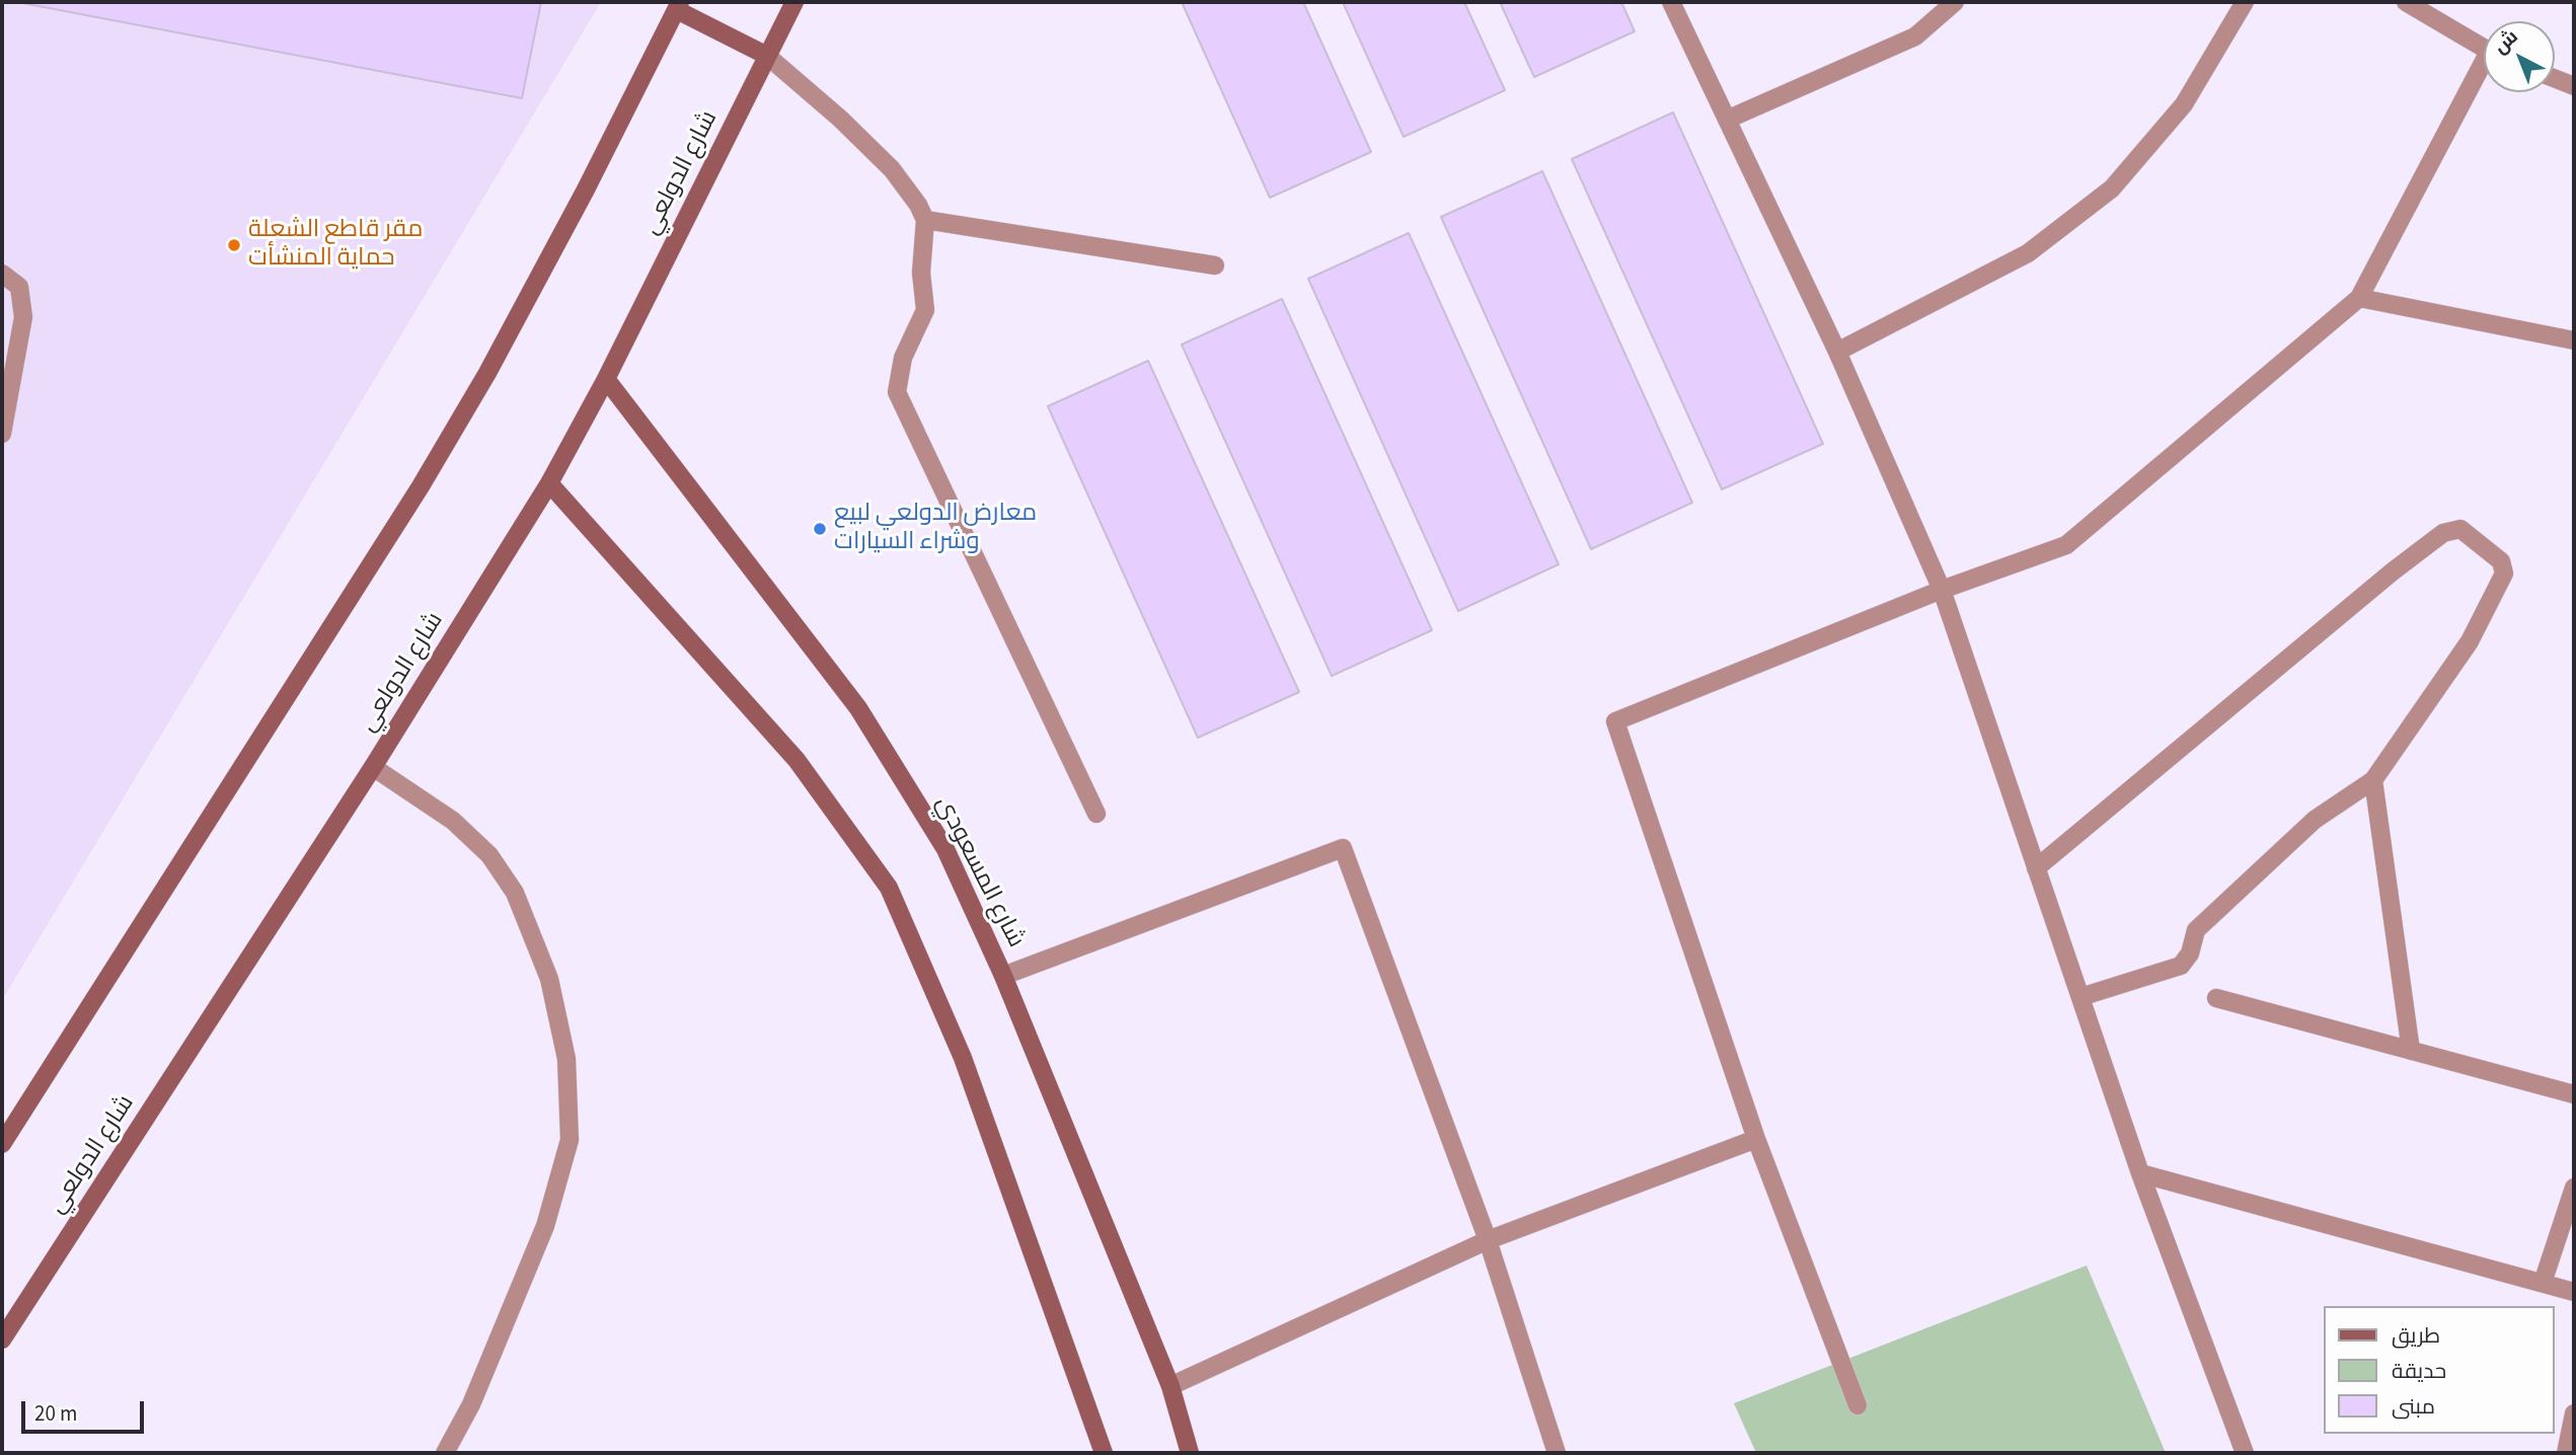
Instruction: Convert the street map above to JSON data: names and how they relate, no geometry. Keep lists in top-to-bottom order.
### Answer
{
  "streets": {
    "main road": ["شارع الدولعي", "شارع المسعودي"]
  },
  "crossings": [
    ["شارع الدولعي", "شارع المسعودي"]
  ],
  "places": ["مقر قاطع الشعلة حماية المنشأت", "معارض الدولعي لبيع وشراء السيارات"],
  "legend": ["طريق", "حديقة", "مبنى"],
  "scale_bar": "20 m",
  "north": "top left"
}
